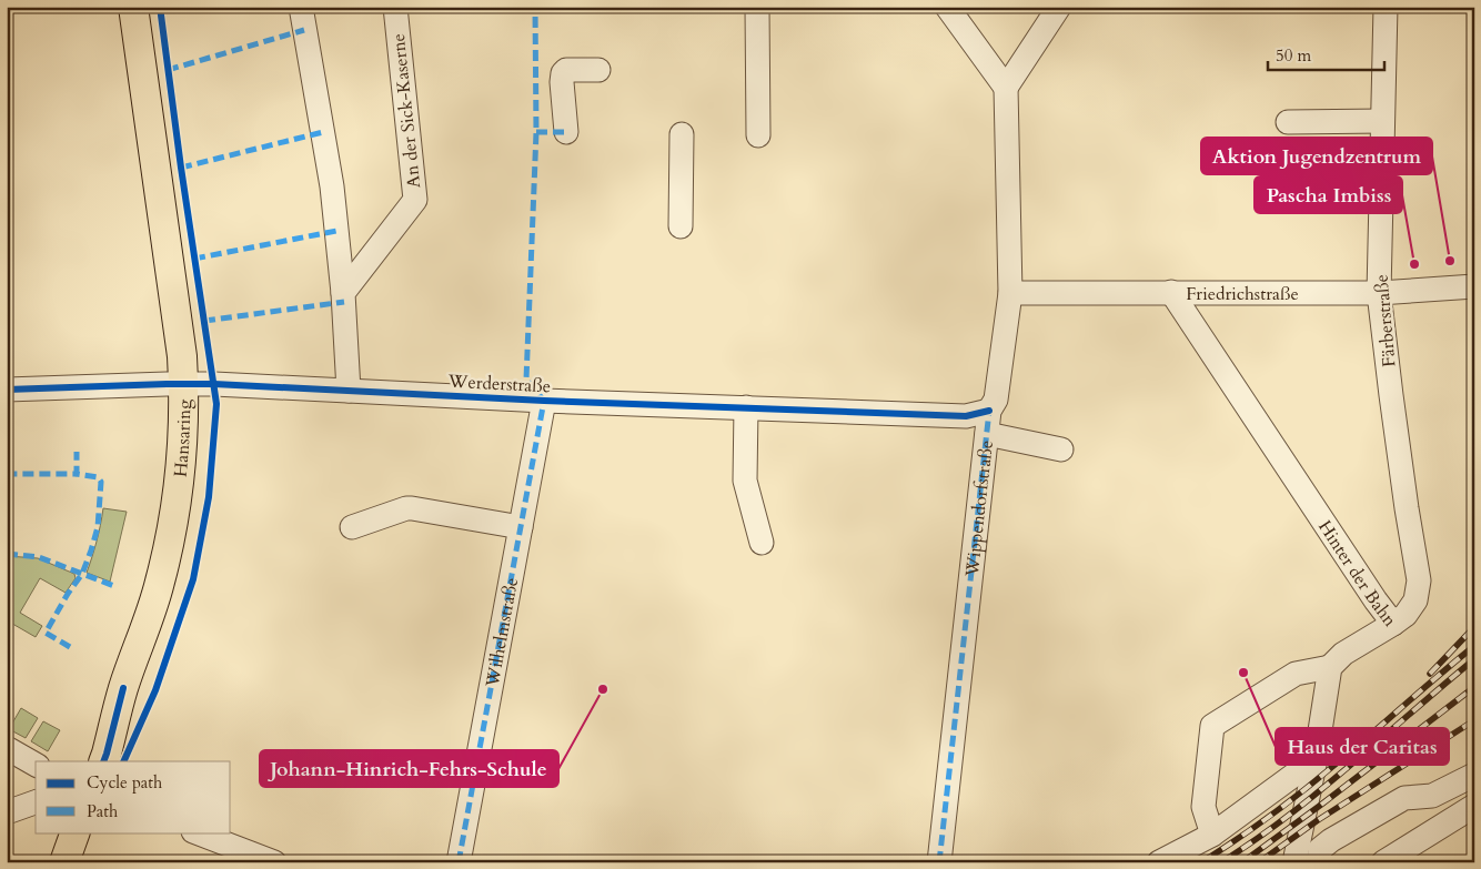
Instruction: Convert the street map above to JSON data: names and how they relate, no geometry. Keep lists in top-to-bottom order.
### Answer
{
  "streets": {
    "main road": ["Hansaring"],
    "street": [
      "An der Sick-Kaserne",
      "Friedrichstraße",
      "Färberstraße",
      "Werderstraße",
      "Wippendorfstraße",
      "Hinter der Bahn",
      "Wilhelmstraße"
    ]
  },
  "crossings": [
    ["Friedrichstraße", "Färberstraße"],
    ["Friedrichstraße", "Wippendorfstraße"],
    ["Friedrichstraße", "Hinter der Bahn"],
    ["Färberstraße", "Hinter der Bahn"],
    ["Werderstraße", "Hansaring"],
    ["Werderstraße", "Wippendorfstraße"],
    ["Werderstraße", "Wilhelmstraße"]
  ],
  "places": [
    "Aktion Jugendzentrum",
    "Pascha Imbiss",
    "Haus der Caritas",
    "Johann-Hinrich-Fehrs-Schule"
  ],
  "legend": ["Cycle path", "Path"],
  "scale_bar": "50 m"
}
